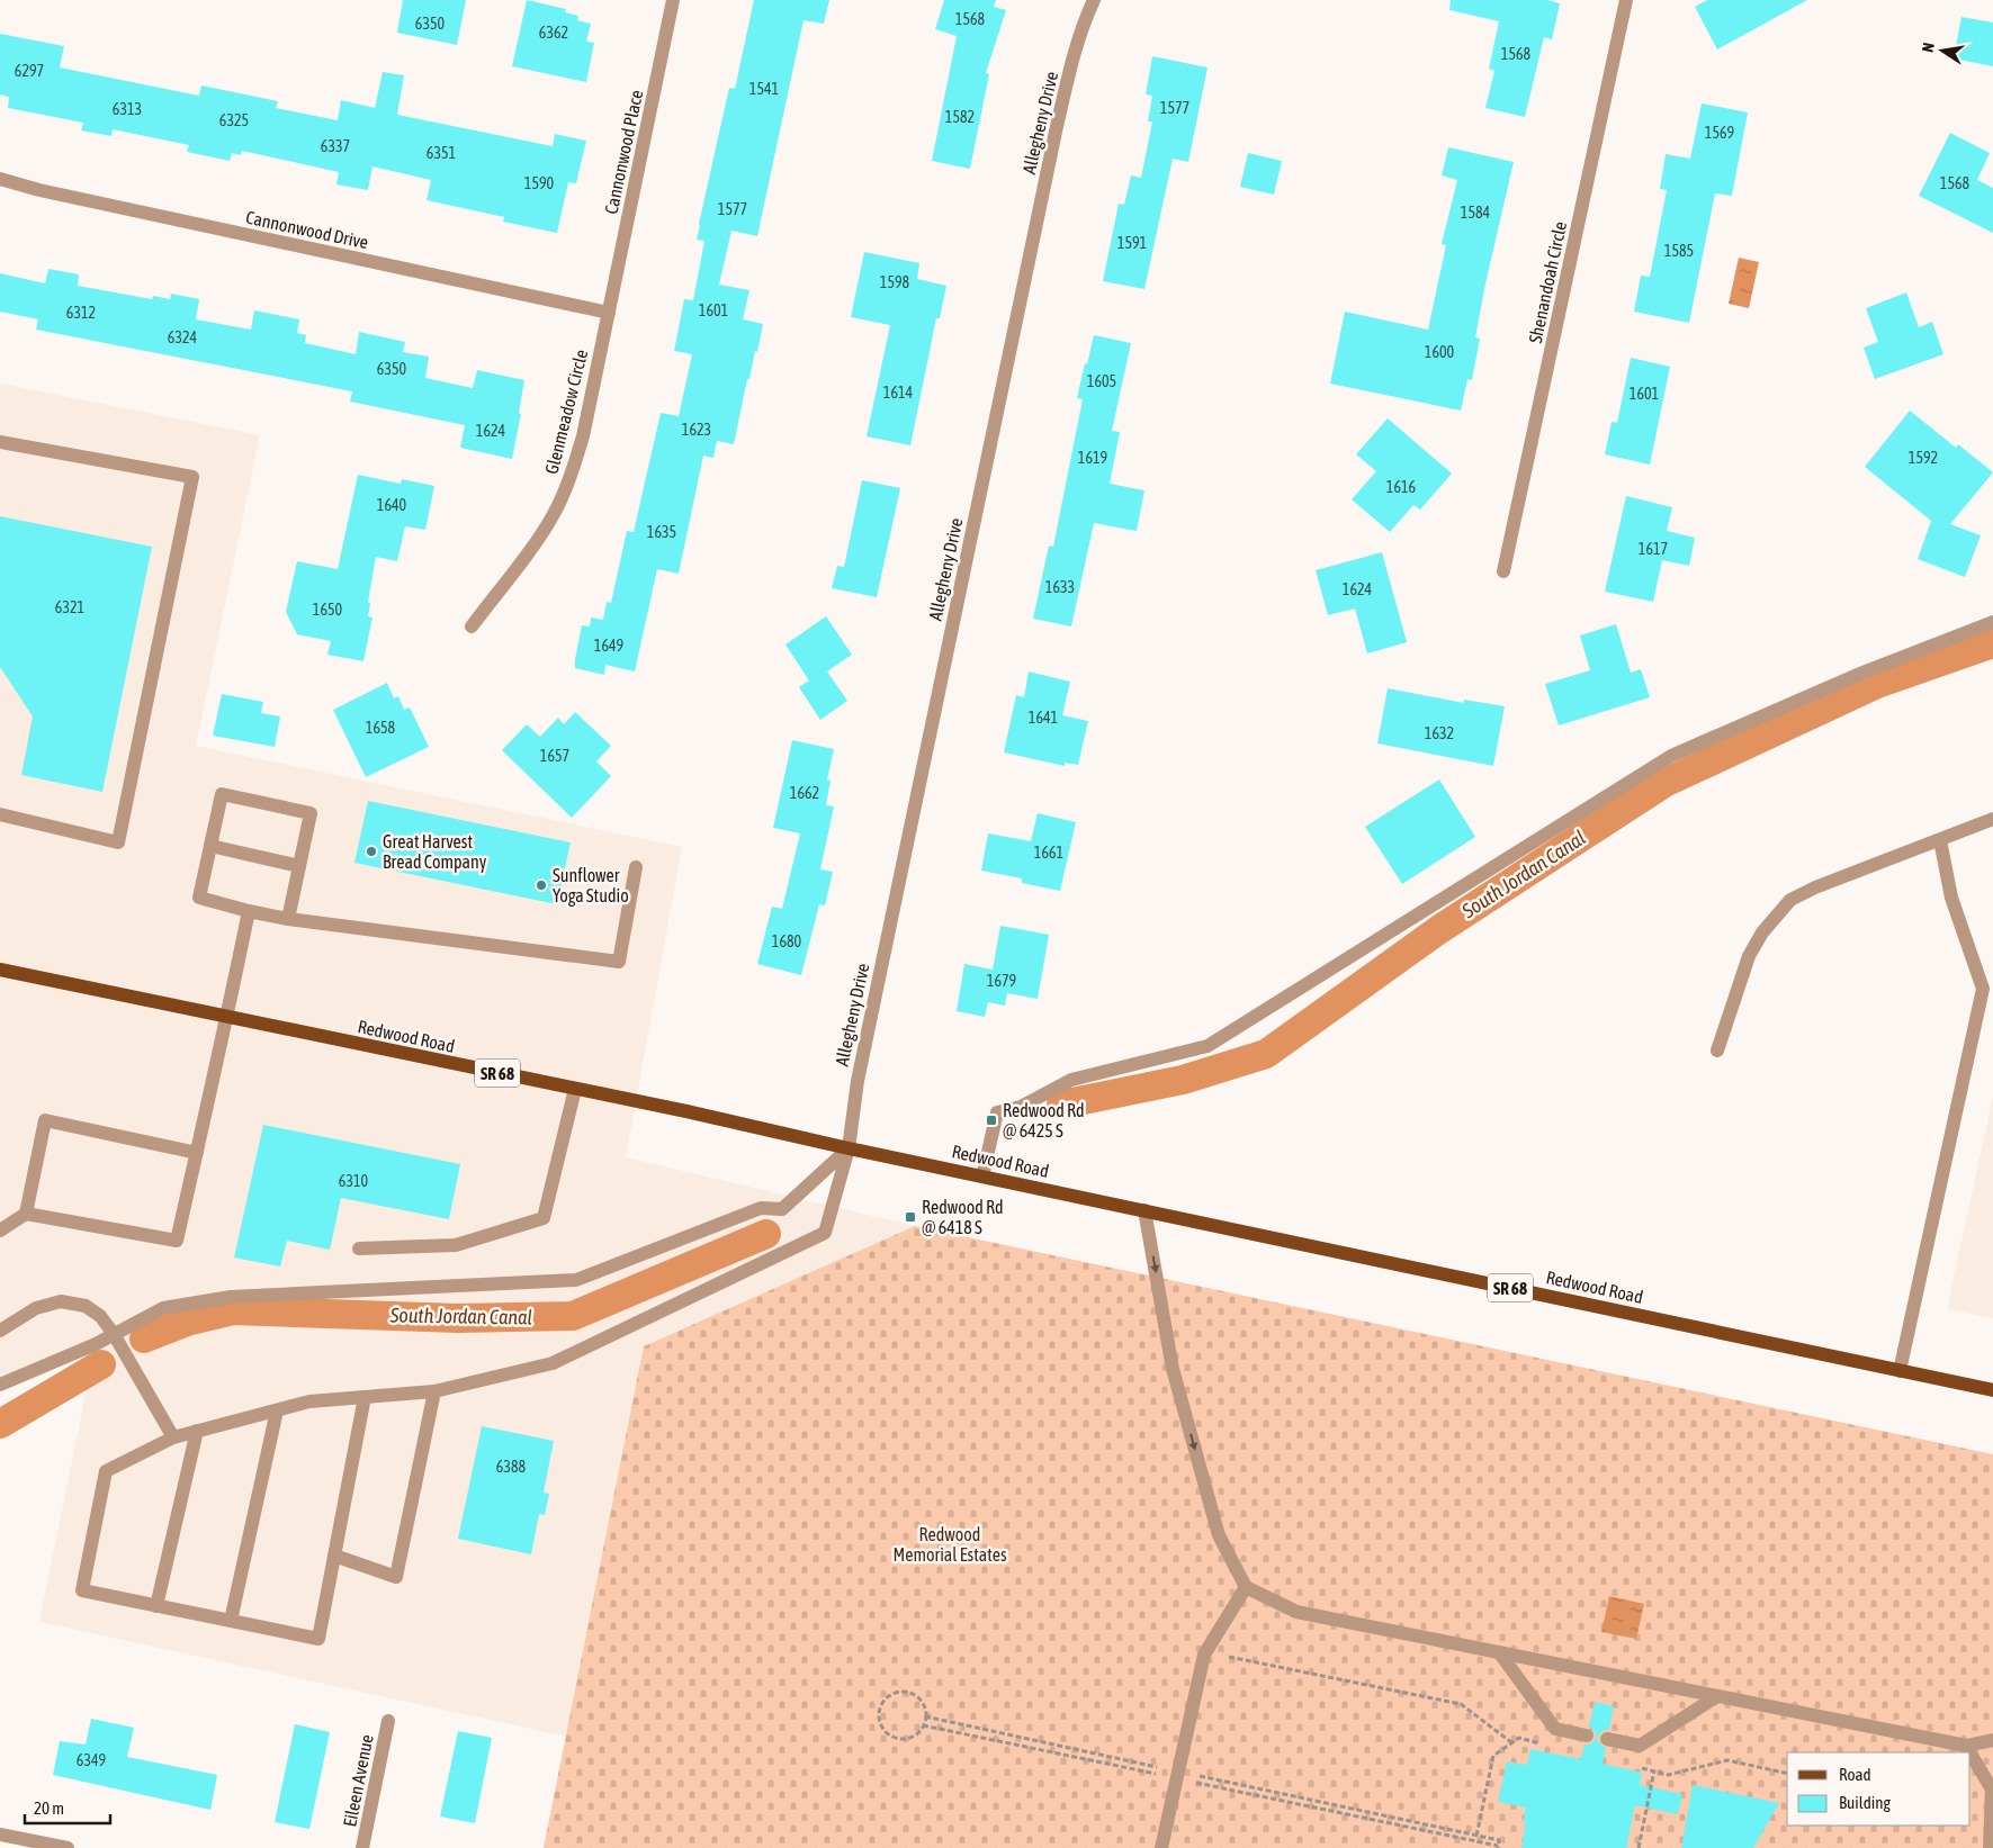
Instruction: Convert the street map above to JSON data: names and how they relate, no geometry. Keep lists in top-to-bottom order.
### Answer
{
  "streets": {
    "main road": ["Redwood Road", "SR 68"],
    "street": [
      "Allegheny Drive",
      "Cannonwood Place",
      "Cannonwood Drive",
      "Shenandoah Circle",
      "Glenmeadow Circle",
      "Eileen Avenue"
    ]
  },
  "crossings": [
    ["Allegheny Drive", "Redwood Road"],
    ["Cannonwood Place", "Cannonwood Drive"],
    ["Cannonwood Place", "Glenmeadow Circle"],
    ["Cannonwood Drive", "Glenmeadow Circle"]
  ],
  "water": ["South Jordan Canal"],
  "parks": ["Redwood Memorial Estates"],
  "places": {
    "other": ["Great Harvest Bread Company", "Sunflower Yoga Studio"],
    "transit": ["Redwood Rd @ 6425 S", "Redwood Rd @ 6418 S"]
  },
  "house_numbers": [
    "1568",
    "6350",
    "6362",
    "1568",
    "6297",
    "1541",
    "1577",
    "6313",
    "1582",
    "6325",
    "1569",
    "6337",
    "6351",
    "1590",
    "1568",
    "1577",
    "1584",
    "1591",
    "1585",
    "1598",
    "1601",
    "6312",
    "6324",
    "1600",
    "6350",
    "1605",
    "1614",
    "1601",
    "1623",
    "1624",
    "1619",
    "1592",
    "1616",
    "1640",
    "1635",
    "1617",
    "1633",
    "1624",
    "6321",
    "1650",
    "1649",
    "1641",
    "1658",
    "1632",
    "1657",
    "1662",
    "1661",
    "1680",
    "1679",
    "6310",
    "6388",
    "6349"
  ],
  "legend": ["Road", "Building"],
  "scale_bar": "20 m",
  "north": "left"
}
